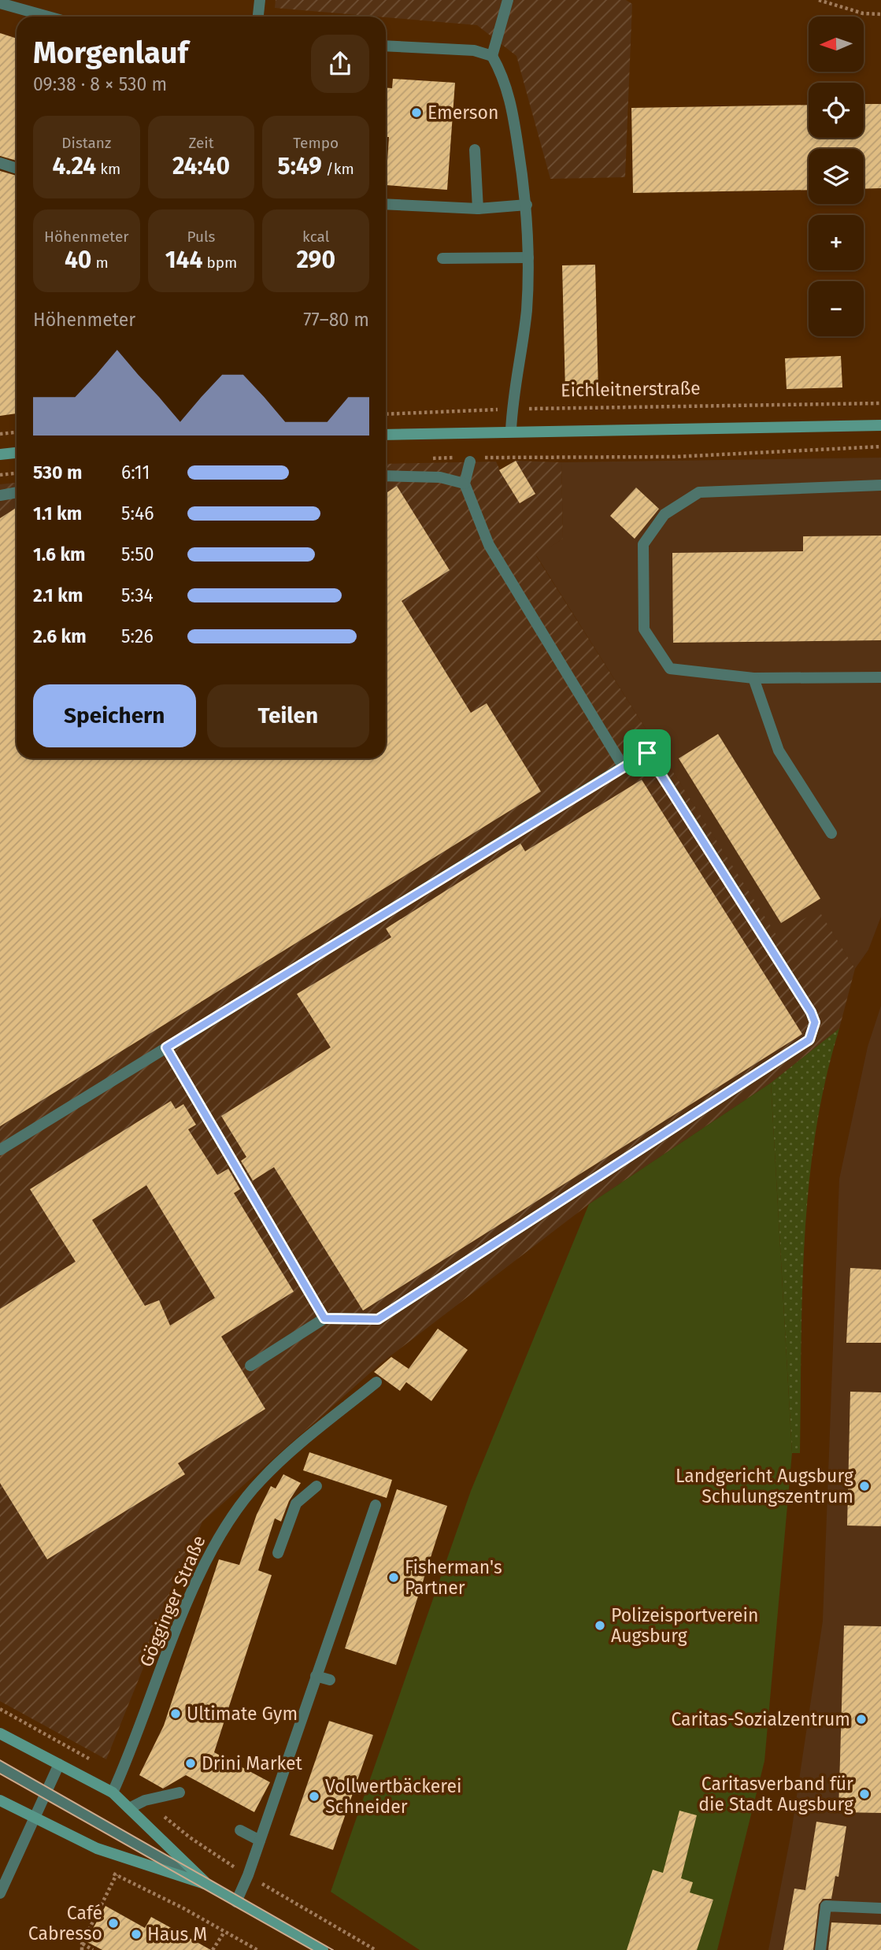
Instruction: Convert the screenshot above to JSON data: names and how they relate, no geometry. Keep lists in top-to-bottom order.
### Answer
{
  "streets": {
    "street": ["Gögginger Straße"],
    "path": ["Eichleitnerstraße"]
  },
  "places": [
    "Emerson",
    "Landgericht Augsburg Schulungszentrum",
    "Fisherman's Partner",
    "Polizeisportverein Augsburg",
    "Ultimate Gym",
    "Caritas-Sozialzentrum",
    "Drini Market",
    "Caritasverband für die Stadt Augsburg",
    "Vollwertbäckerei Schneider",
    "Café Cabresso",
    "Haus M"
  ],
  "north": "left",
  "page": {
    "map_buttons": ["+", "−"],
    "heading": ["Morgenlauf", "09:38 · 8 × 530 m"],
    "stats": [
      ["Distanz", "4.24 km"],
      ["Zeit", "24:40"],
      ["Tempo", "5:49 /km"],
      ["Höhenmeter", "40 m"],
      ["Puls", "144 bpm"],
      ["kcal", "290"]
    ],
    "chart": ["Höhenmeter", "77–80 m"],
    "list": [
      {
        "name": "530 m",
        "note": "6:11"
      },
      {
        "name": "1.1 km",
        "note": "5:46"
      },
      {
        "name": "1.6 km",
        "note": "5:50"
      },
      {
        "name": "2.1 km",
        "note": "5:34"
      },
      {
        "name": "2.6 km",
        "note": "5:26"
      }
    ],
    "buttons": ["Speichern", "Teilen"]
  }
}
